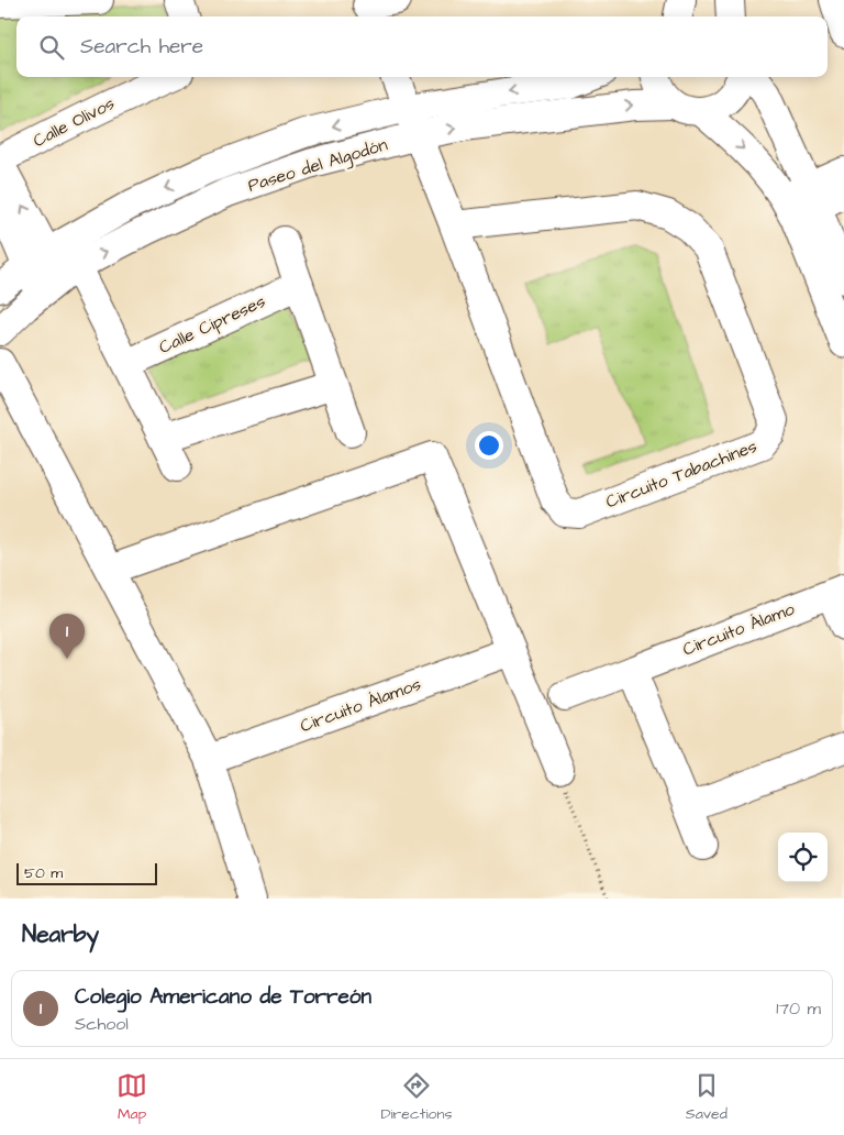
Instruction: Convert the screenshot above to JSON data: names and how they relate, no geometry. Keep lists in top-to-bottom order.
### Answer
{
  "streets": {
    "street": [
      "Calle Olivos",
      "Paseo del Algodón",
      "Calle Cipreses",
      "Circuito Tabachines",
      "Circuito Álamo",
      "Circuito Álamos"
    ]
  },
  "crossings": [
    ["Calle Olivos", "Paseo del Algodón"],
    ["Paseo del Algodón", "Circuito Tabachines"]
  ],
  "scale_bar": "50 m",
  "page": {
    "search": "Search here",
    "pins": "1",
    "scale": "50 m",
    "heading": "Nearby",
    "list": [
      {
        "mark": "1",
        "name": "Colegio Americano de Torreón",
        "note": "School",
        "value": "170 m"
      }
    ],
    "nav": ["Map", "Directions", "Saved"]
  }
}
